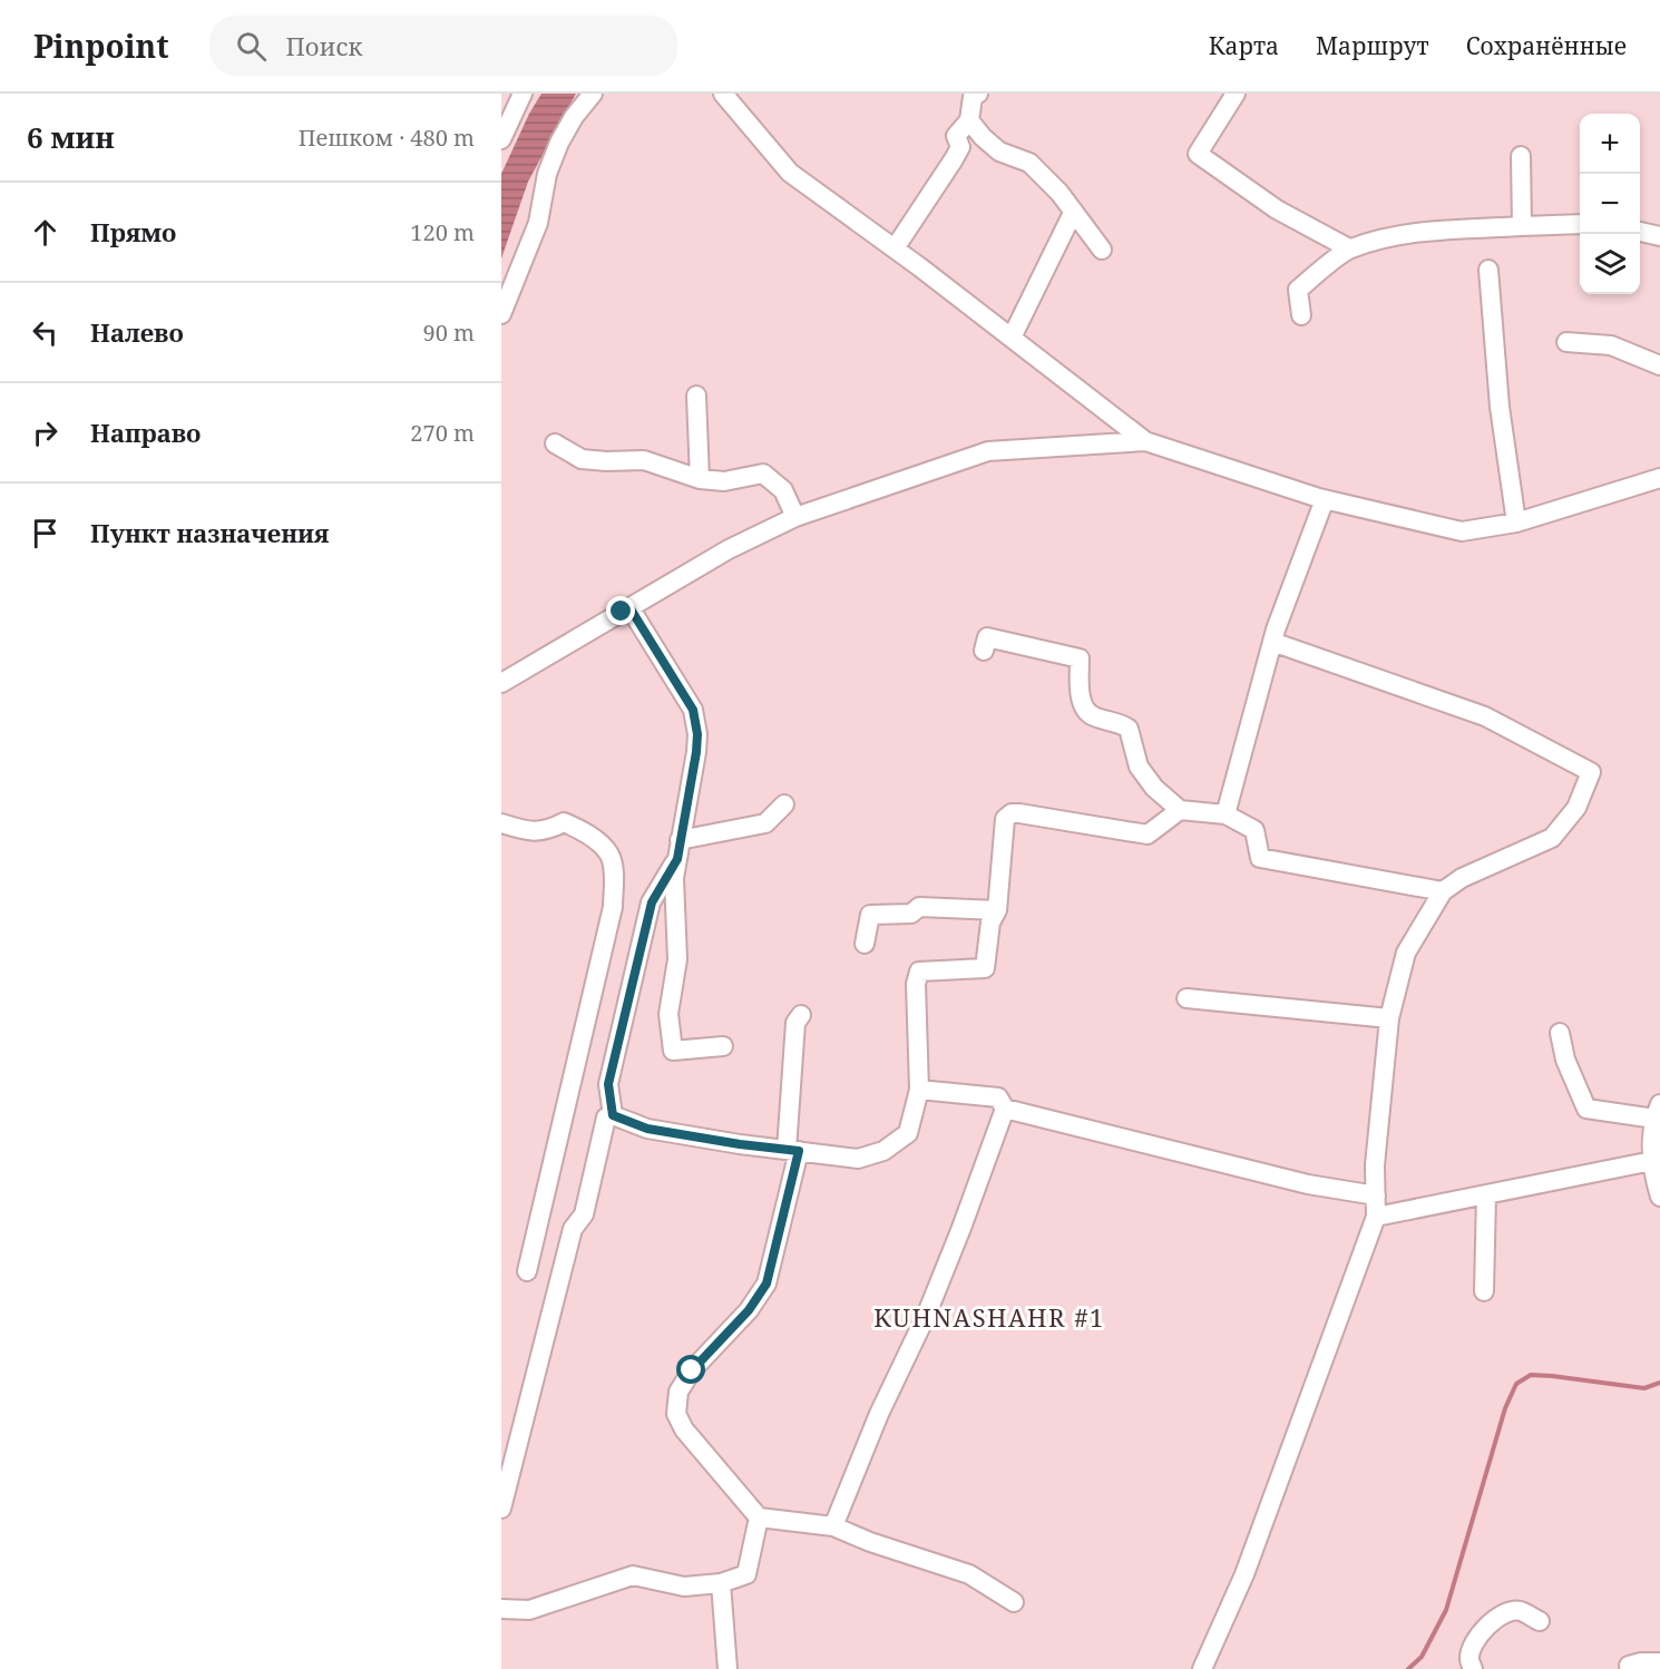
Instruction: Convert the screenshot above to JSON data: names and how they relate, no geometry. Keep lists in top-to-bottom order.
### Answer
{
  "districts": ["KUHNASHAHR #1"],
  "page": {
    "header": "Pinpoint",
    "search": "Поиск",
    "nav": ["Карта", "Маршрут", "Сохранённые"],
    "heading": ["6 мин", "Пешком · 480 m"],
    "map_buttons": ["+", "−"],
    "list": [
      ["Прямо", "120 m"],
      ["Налево", "90 m"],
      ["Направо", "270 m"],
      "Пункт назначения"
    ]
  }
}
